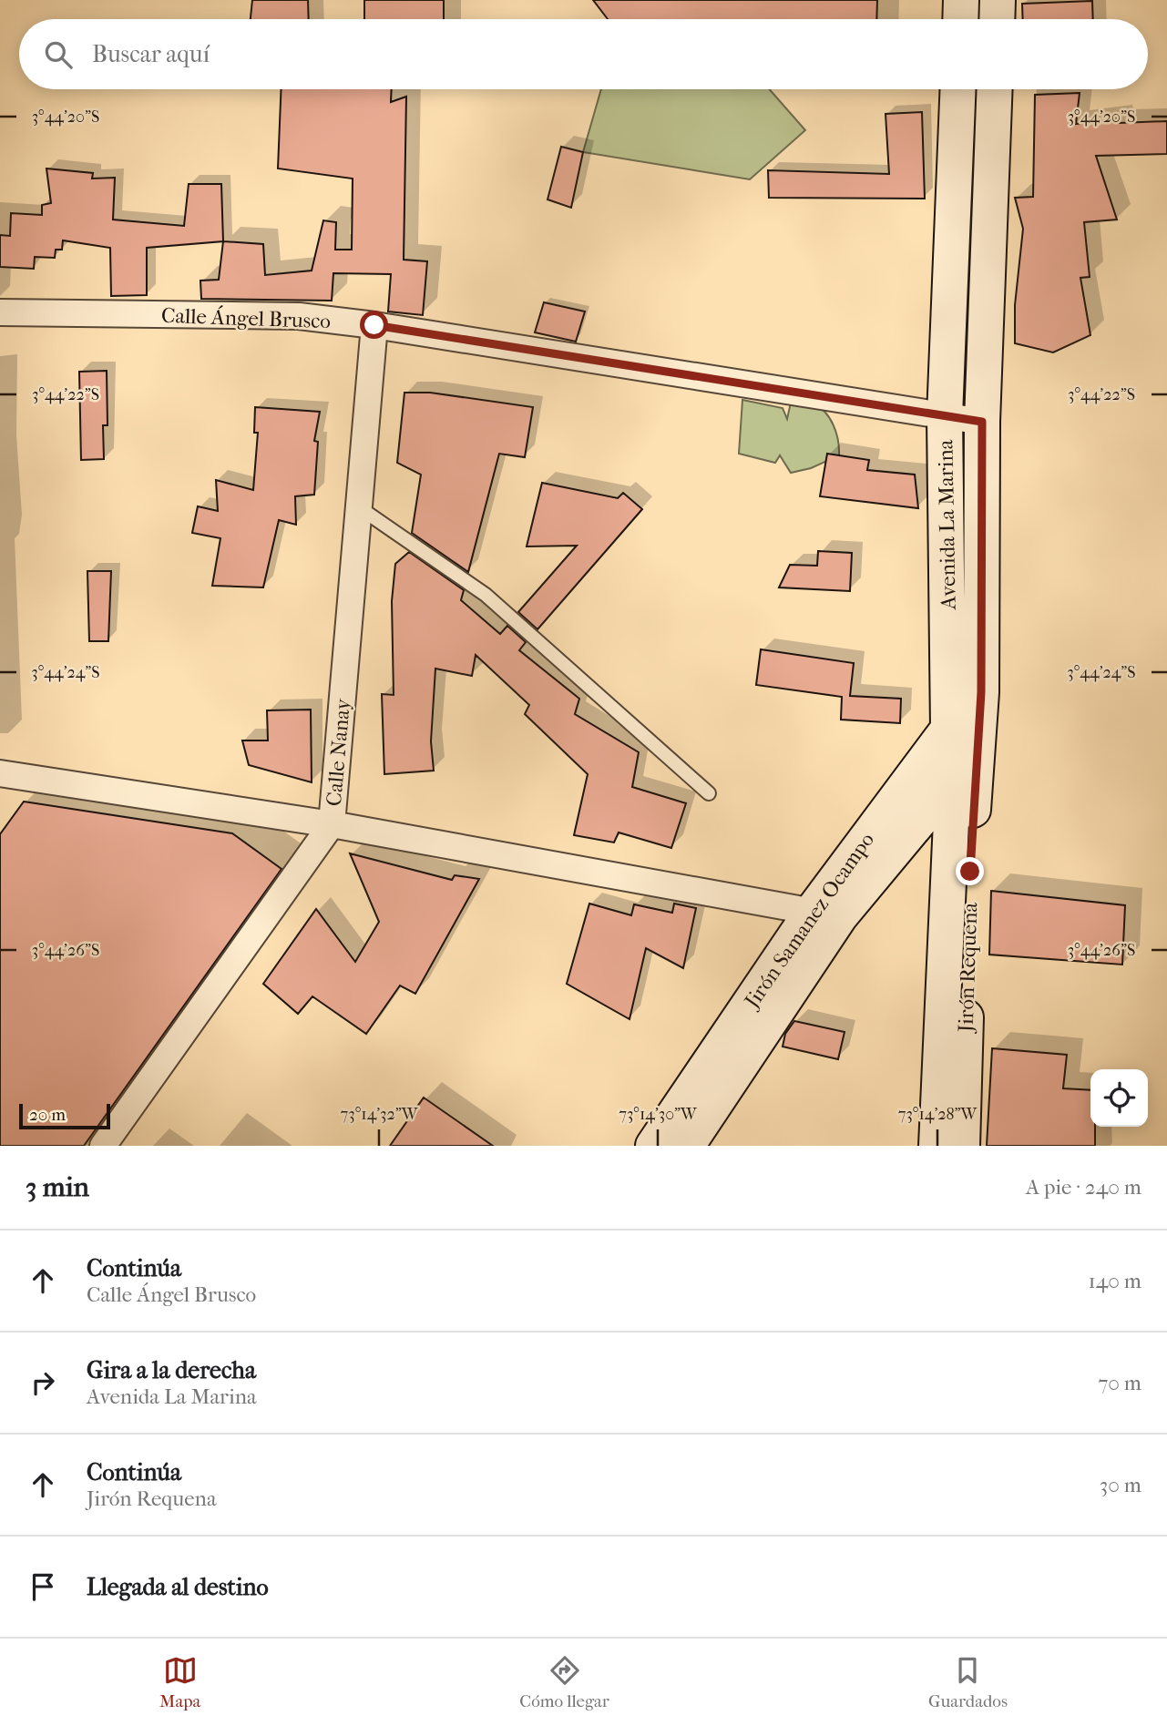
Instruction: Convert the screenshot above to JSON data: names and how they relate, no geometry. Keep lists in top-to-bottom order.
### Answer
{
  "streets": {
    "main road": ["Avenida La Marina", "Jirón Samanez Ocampo", "Jirón Requena"],
    "street": ["Calle Ángel Brusco", "Calle Nanay"]
  },
  "crossings": [
    ["Calle Ángel Brusco", "Avenida La Marina"],
    ["Calle Ángel Brusco", "Calle Nanay"],
    ["Avenida La Marina", "Jirón Samanez Ocampo"],
    ["Avenida La Marina", "Jirón Requena"],
    ["Jirón Samanez Ocampo", "Jirón Requena"]
  ],
  "scale_bar": "20 m",
  "page": {
    "search": "Buscar aquí",
    "scale": "20 m",
    "heading": ["3 min", "A pie · 240 m"],
    "list": [
      ["Continúa", "Calle Ángel Brusco", "140 m"],
      ["Gira a la derecha", "Avenida La Marina", "70 m"],
      ["Continúa", "Jirón Requena", "30 m"],
      "Llegada al destino"
    ],
    "nav": ["Mapa", "Cómo llegar", "Guardados"]
  },
  "coordinates": [
    "3°44'20\"S",
    "3°44'22\"S",
    "3°44'24\"S",
    "3°44'26\"S",
    "73°14'32\"W",
    "73°14'30\"W",
    "73°14'28\"W"
  ]
}
